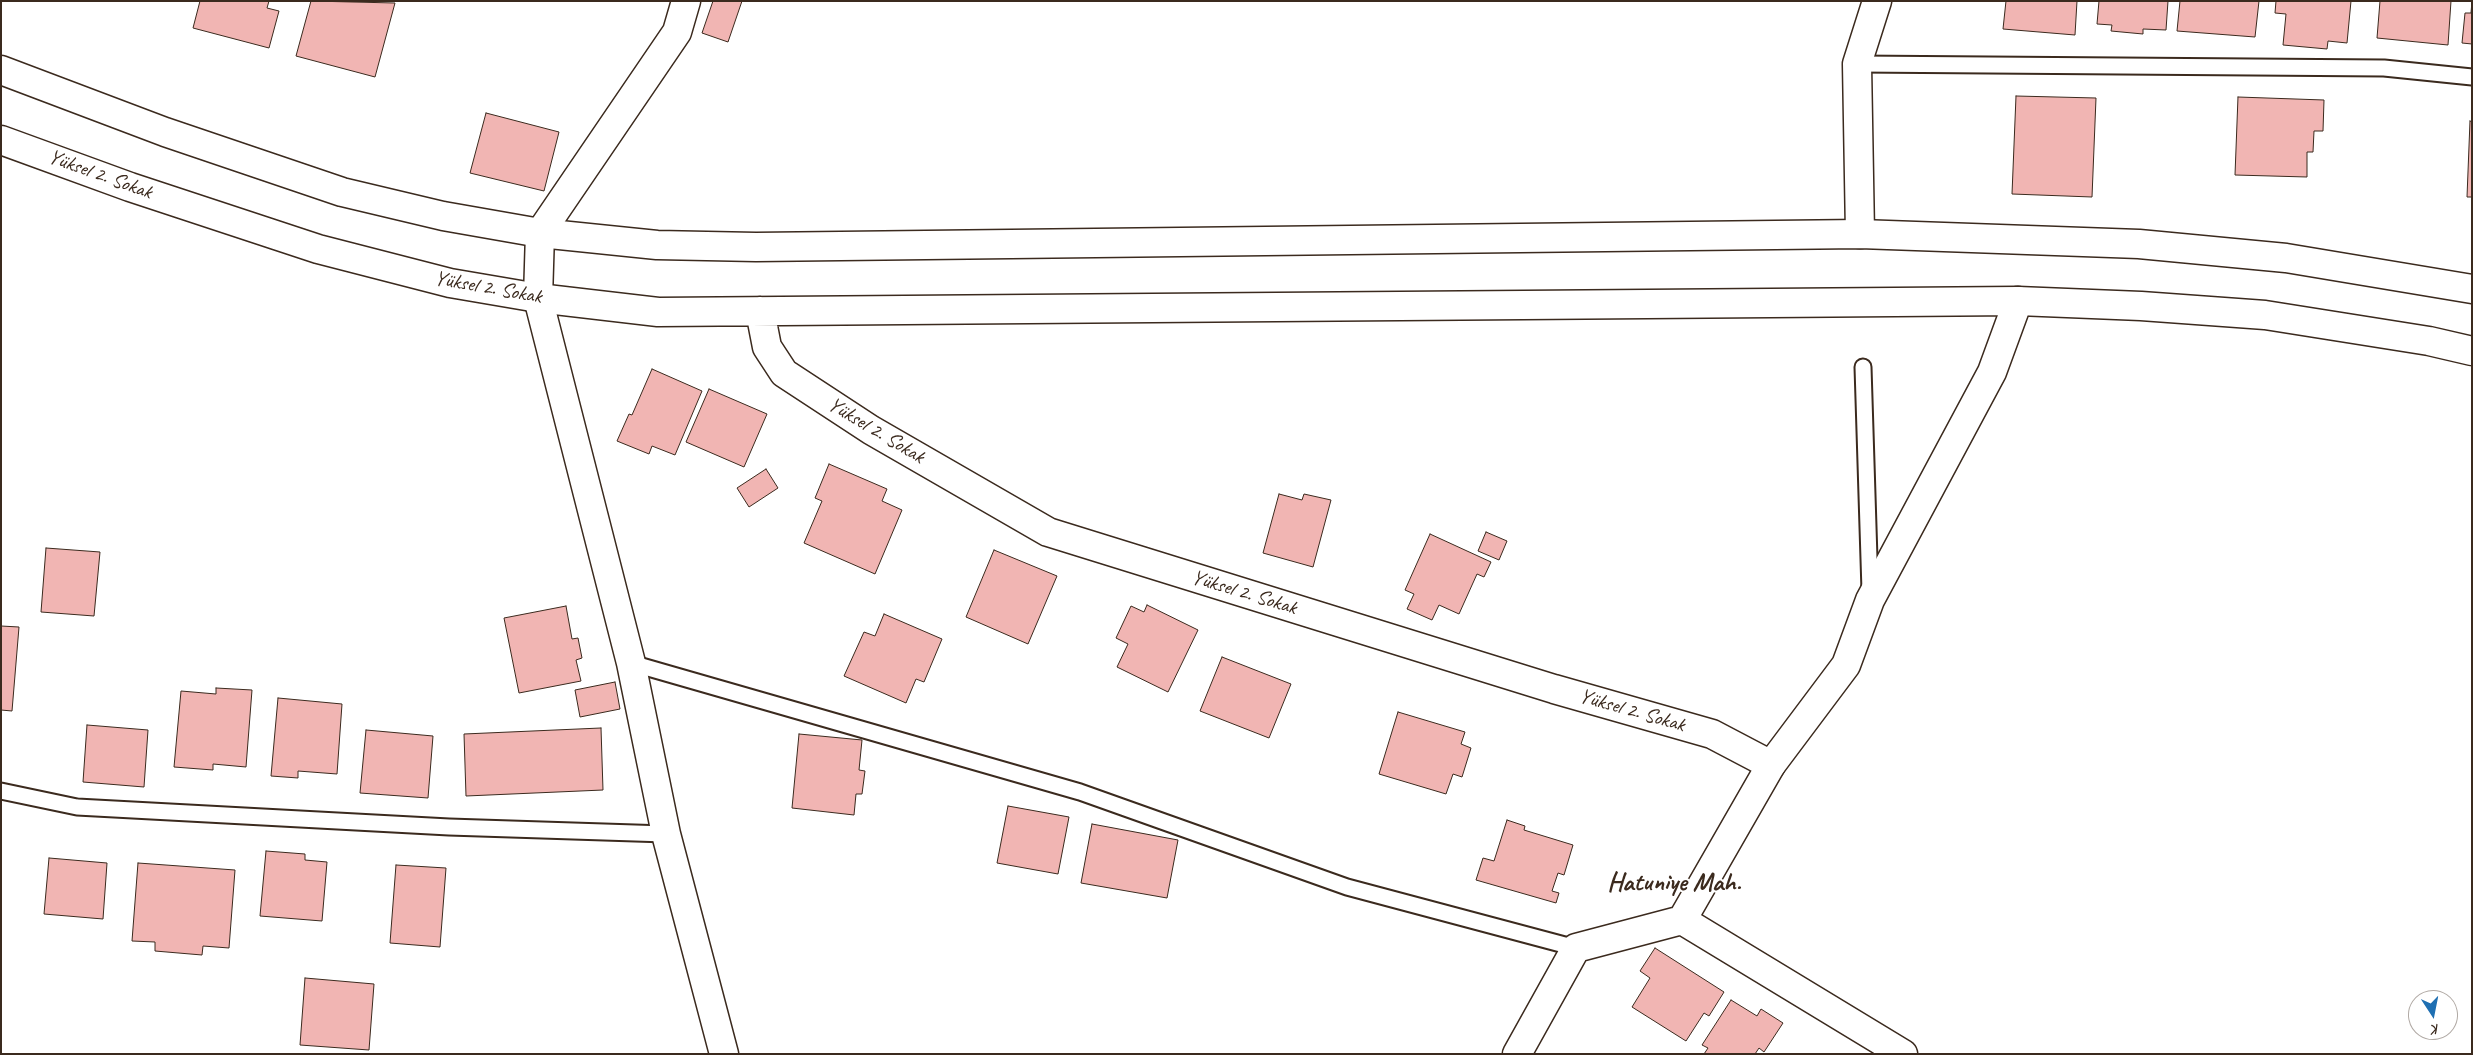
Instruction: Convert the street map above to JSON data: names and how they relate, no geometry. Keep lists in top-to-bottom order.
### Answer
{
  "streets": {
    "street": ["Yüksel 2. Sokak"]
  },
  "districts": ["Hatuniye Mah."],
  "north": "bottom"
}
